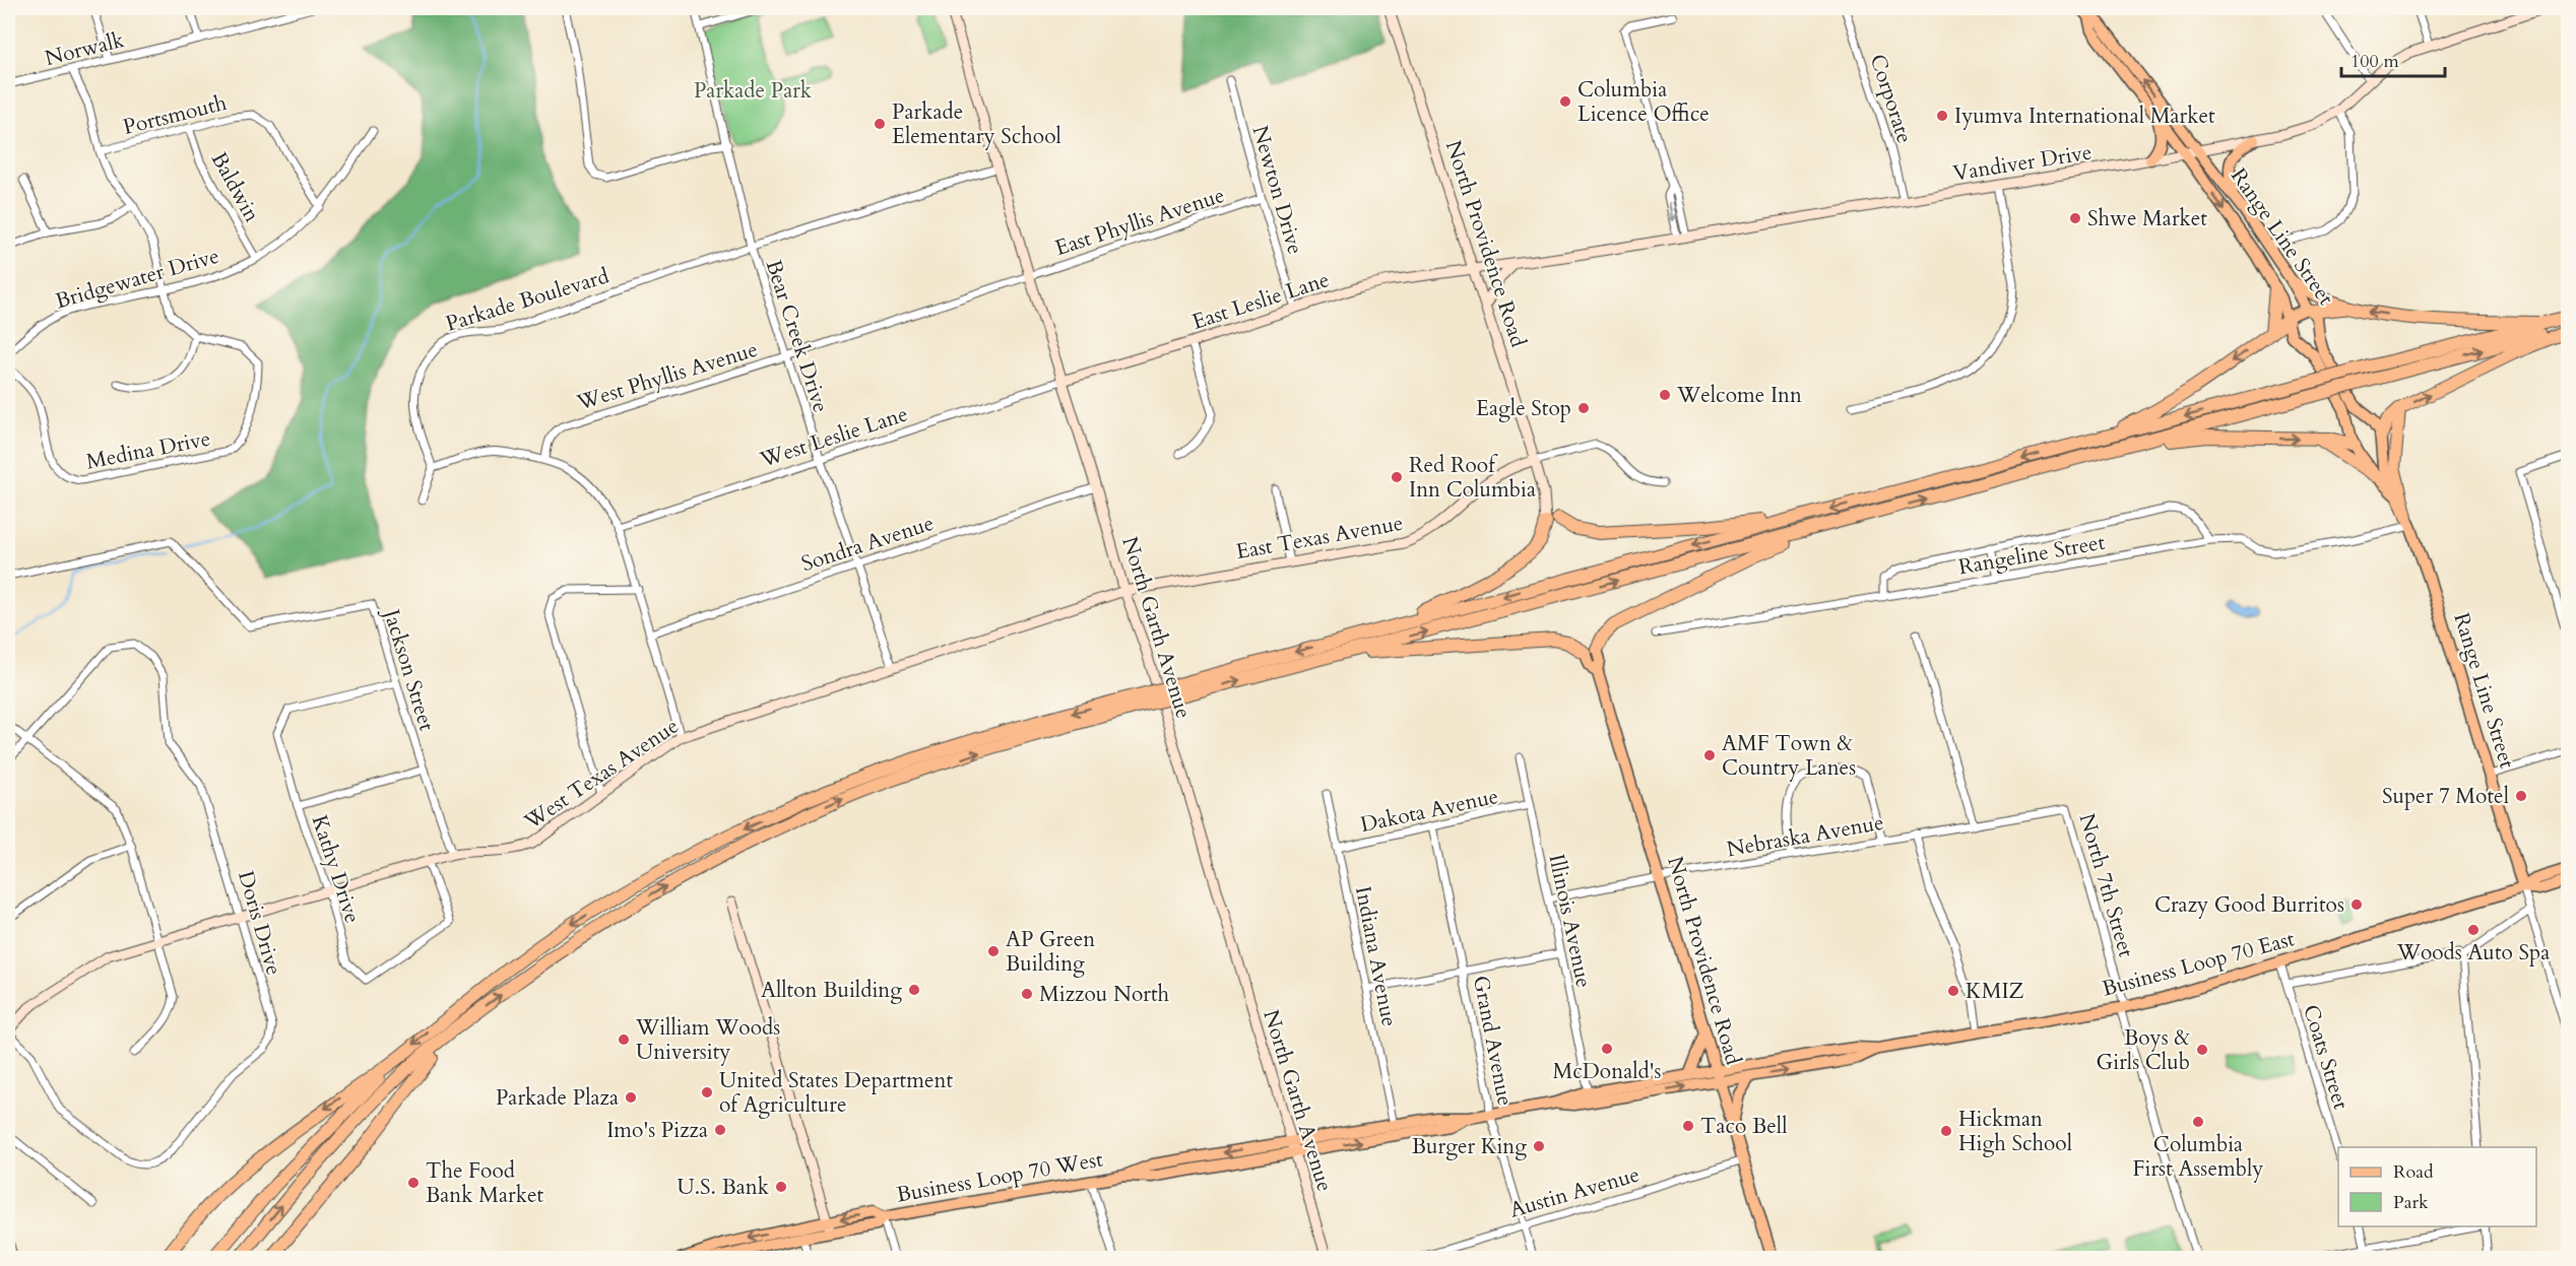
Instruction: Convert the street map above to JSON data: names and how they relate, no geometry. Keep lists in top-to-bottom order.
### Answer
{
  "streets": {
    "main road": [
      "Range Line Street",
      "North Providence Road",
      "Business Loop 70 East",
      "Business Loop 70 West"
    ],
    "street": [
      "Norwalk",
      "Corporate",
      "Portsmouth",
      "Vandiver Drive",
      "Baldwin",
      "Newton Drive",
      "East Phyllis Avenue",
      "Bridgewater Drive",
      "Parkade Boulevard",
      "East Leslie Lane",
      "Bear Creek Drive",
      "West Phyllis Avenue",
      "West Leslie Lane",
      "Medina Drive",
      "East Texas Avenue",
      "Sondra Avenue",
      "Rangeline Street",
      "North Garth Avenue",
      "Jackson Street",
      "West Texas Avenue",
      "Dakota Avenue",
      "Nebraska Avenue",
      "Kathy Drive",
      "North 7th Street",
      "Illinois Avenue",
      "Doris Drive",
      "Indiana Avenue",
      "Grand Avenue",
      "Coats Street",
      "Austin Avenue"
    ]
  },
  "crossings": [
    ["Corporate", "Vandiver Drive"],
    ["Portsmouth", "Baldwin"],
    ["Portsmouth", "Bridgewater Drive"],
    ["Vandiver Drive", "Range Line Street"],
    ["Vandiver Drive", "North Providence Road"],
    ["Vandiver Drive", "East Leslie Lane"],
    ["Baldwin", "Bridgewater Drive"],
    ["Newton Drive", "East Phyllis Avenue"],
    ["Newton Drive", "East Leslie Lane"],
    ["East Phyllis Avenue", "West Phyllis Avenue"],
    ["East Phyllis Avenue", "North Garth Avenue"],
    ["Range Line Street", "Rangeline Street"],
    ["Range Line Street", "Business Loop 70 East"],
    ["North Providence Road", "East Leslie Lane"],
    ["North Providence Road", "East Texas Avenue"],
    ["North Providence Road", "Nebraska Avenue"],
    ["North Providence Road", "Business Loop 70 East"],
    ["North Providence Road", "Austin Avenue"],
    ["Parkade Boulevard", "Bear Creek Drive"],
    ["Parkade Boulevard", "North Garth Avenue"],
    ["East Leslie Lane", "West Leslie Lane"],
    ["East Leslie Lane", "North Garth Avenue"],
    ["Bear Creek Drive", "West Phyllis Avenue"],
    ["Bear Creek Drive", "West Leslie Lane"],
    ["Bear Creek Drive", "Sondra Avenue"],
    ["Bear Creek Drive", "West Texas Avenue"],
    ["West Phyllis Avenue", "North Garth Avenue"],
    ["West Leslie Lane", "North Garth Avenue"],
    ["East Texas Avenue", "North Garth Avenue"],
    ["East Texas Avenue", "West Texas Avenue"],
    ["Sondra Avenue", "North Garth Avenue"],
    ["North Garth Avenue", "West Texas Avenue"],
    ["North Garth Avenue", "Business Loop 70 East"],
    ["North Garth Avenue", "Business Loop 70 West"],
    ["Jackson Street", "West Texas Avenue"],
    ["Jackson Street", "Kathy Drive"],
    ["West Texas Avenue", "Kathy Drive"],
    ["West Texas Avenue", "Doris Drive"],
    ["Dakota Avenue", "Illinois Avenue"],
    ["Dakota Avenue", "Indiana Avenue"],
    ["Dakota Avenue", "Grand Avenue"],
    ["Nebraska Avenue", "North 7th Street"],
    ["Nebraska Avenue", "Illinois Avenue"],
    ["North 7th Street", "Business Loop 70 East"],
    ["Illinois Avenue", "Business Loop 70 East"],
    ["Indiana Avenue", "Business Loop 70 East"],
    ["Business Loop 70 East", "Grand Avenue"],
    ["Business Loop 70 East", "Coats Street"],
    ["Business Loop 70 East", "Business Loop 70 West"],
    ["Grand Avenue", "Austin Avenue"]
  ],
  "parks": ["Parkade Park"],
  "places": [
    "Columbia Licence Office",
    "Iyumva International Market",
    "Parkade Elementary School",
    "Shwe Market",
    "Welcome Inn",
    "Eagle Stop",
    "Red Roof Inn Columbia",
    "AMF Town & Country Lanes",
    "Super 7 Motel",
    "Crazy Good Burritos",
    "Woods Auto Spa",
    "AP Green Building",
    "Allton Building",
    "KMIZ",
    "Mizzou North",
    "William Woods University",
    "McDonald's",
    "Boys & Girls Club",
    "United States Department of Agriculture",
    "Parkade Plaza",
    "Columbia First Assembly",
    "Taco Bell",
    "Imo's Pizza",
    "Hickman High School",
    "Burger King",
    "The Food Bank Market",
    "U.S. Bank"
  ],
  "legend": ["Road", "Park"],
  "scale_bar": "100 m"
}
